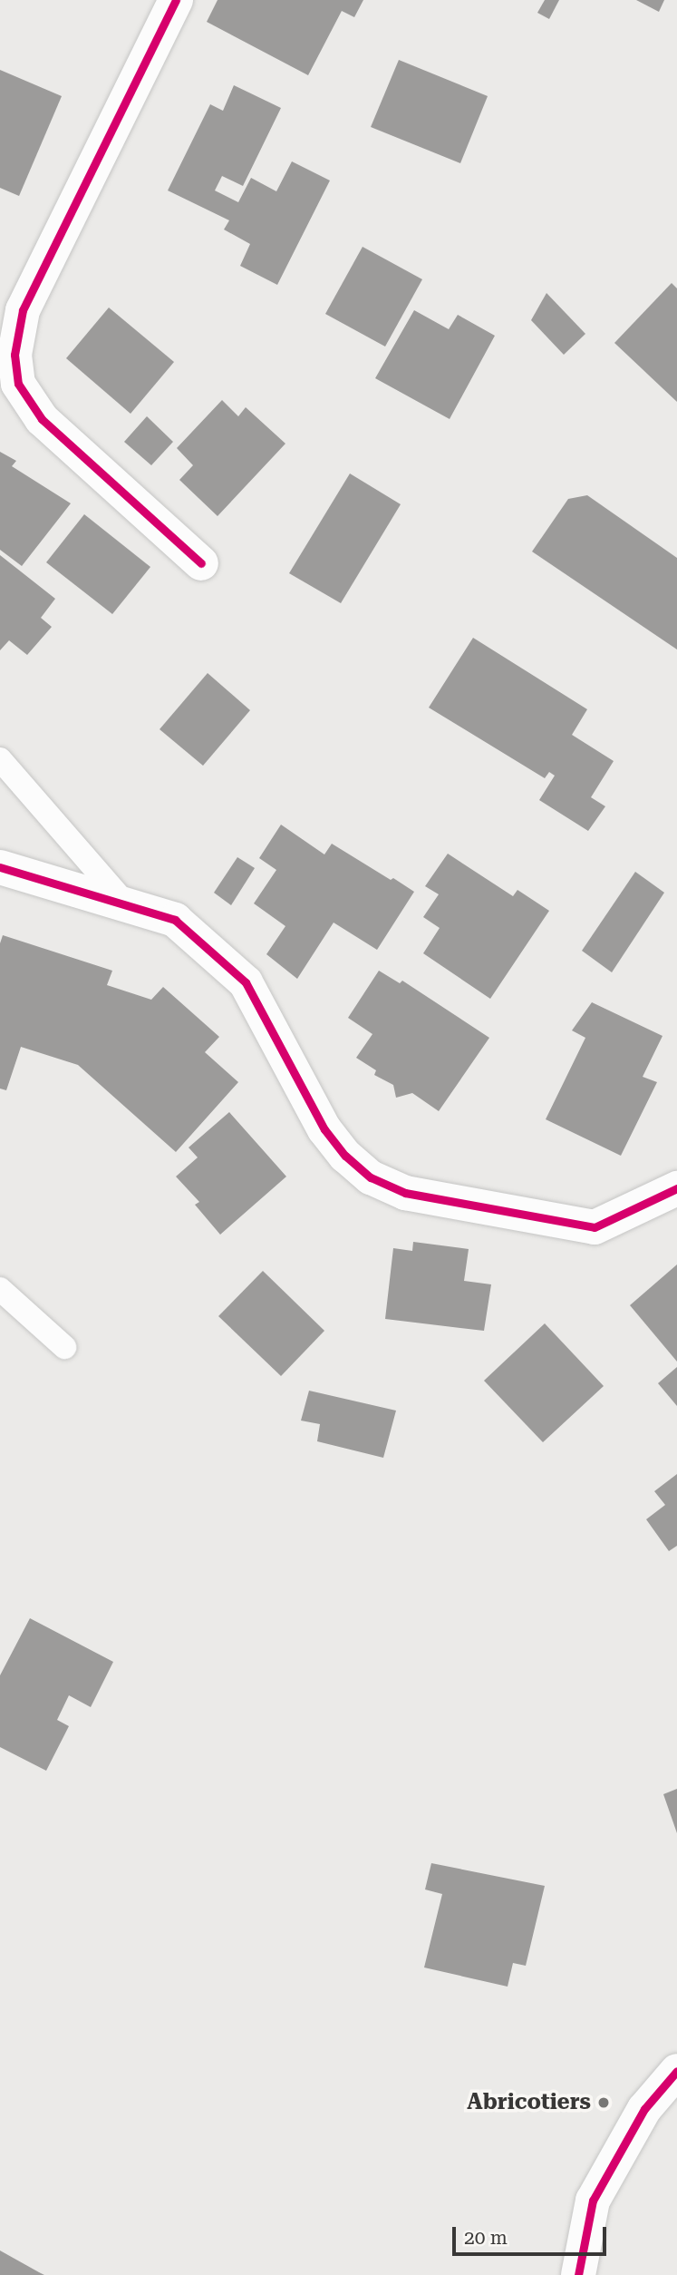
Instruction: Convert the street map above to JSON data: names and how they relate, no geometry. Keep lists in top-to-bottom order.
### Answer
{
  "places": ["Abricotiers"],
  "scale_bar": "20 m"
}
